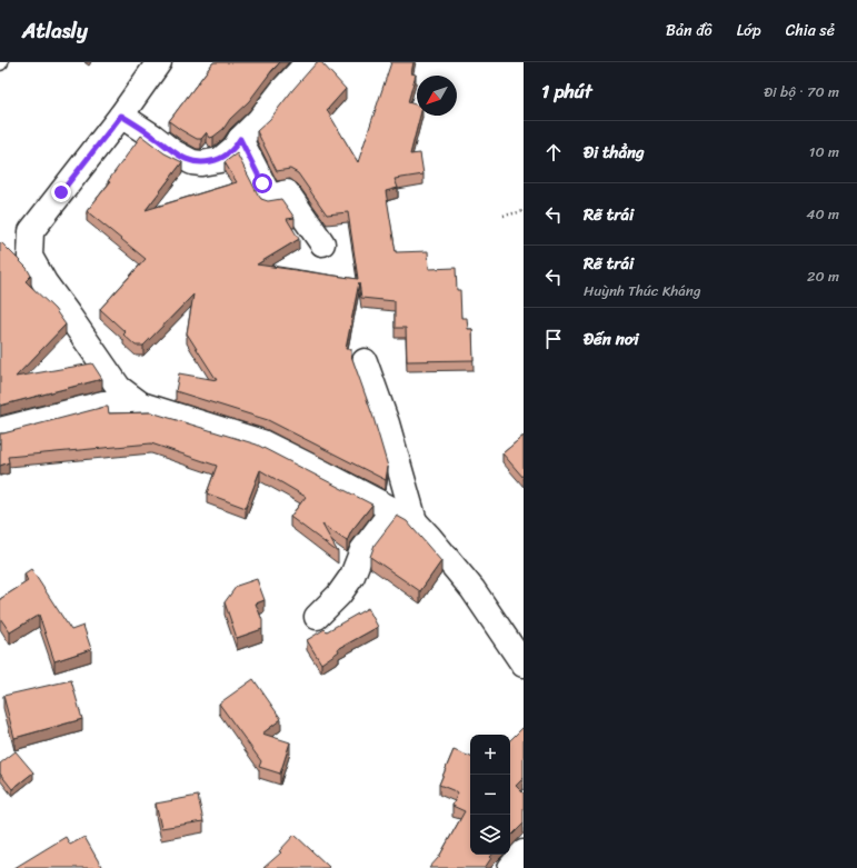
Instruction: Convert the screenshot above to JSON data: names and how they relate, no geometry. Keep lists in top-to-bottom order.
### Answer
{
  "north": "bottom left",
  "page": {
    "header": "Atlasly",
    "nav": ["Bản đồ", "Lớp", "Chia sẻ"],
    "heading": ["1 phút", "Đi bộ · 70 m"],
    "list": [
      ["Đi thẳng", "10 m"],
      ["Rẽ trái", "40 m"],
      ["Rẽ trái", "Huỳnh Thúc Kháng", "20 m"],
      "Đến nơi"
    ],
    "map_buttons": ["+", "−"]
  }
}
